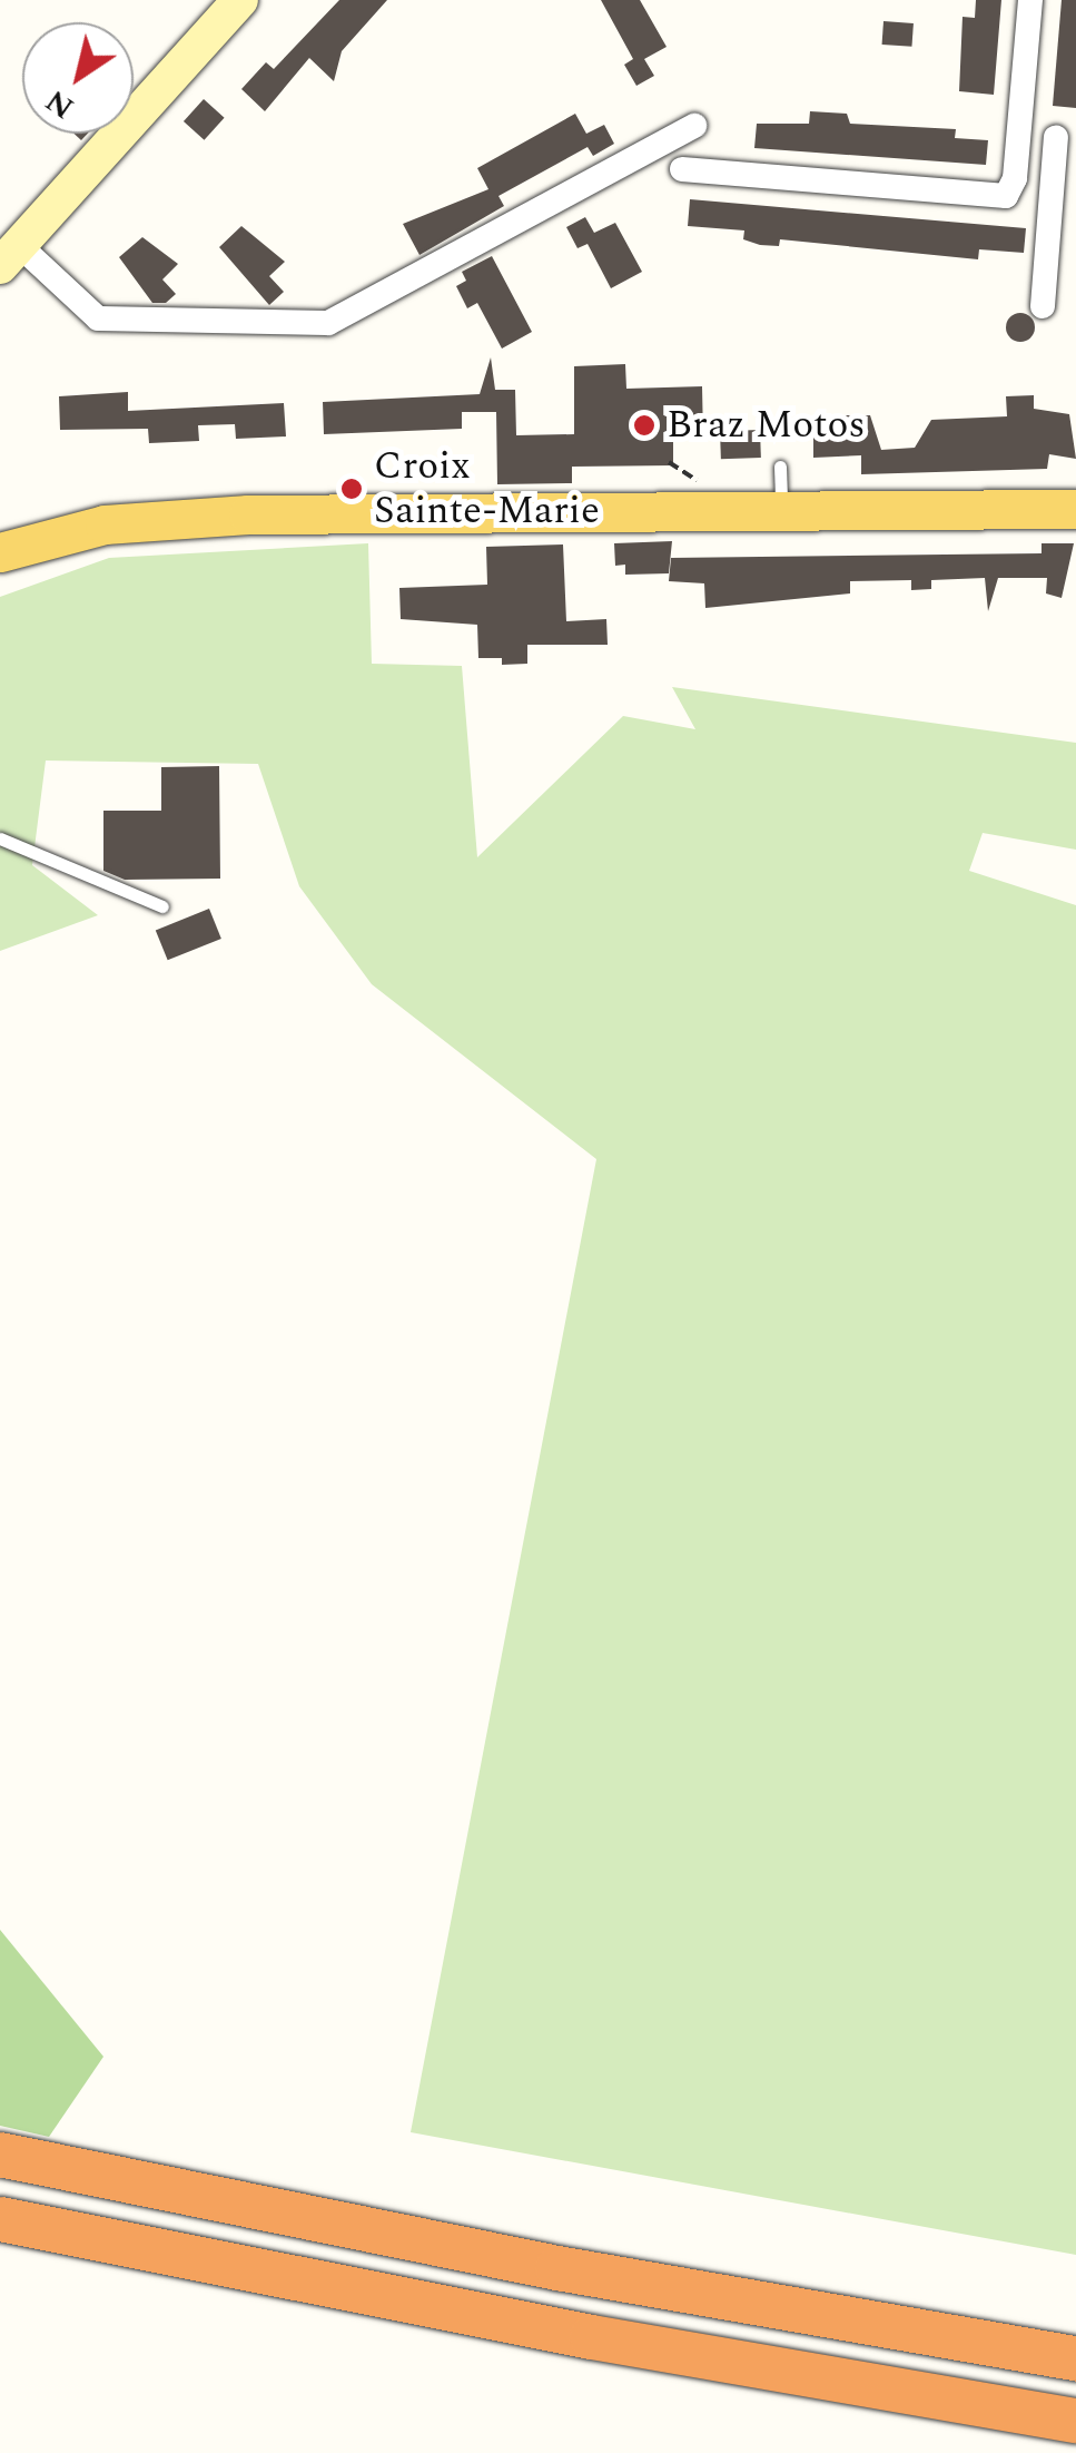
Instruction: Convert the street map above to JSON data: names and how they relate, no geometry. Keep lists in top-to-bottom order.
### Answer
{
  "places": ["Braz Motos", "Croix Sainte-Marie"],
  "north": "bottom left"
}
